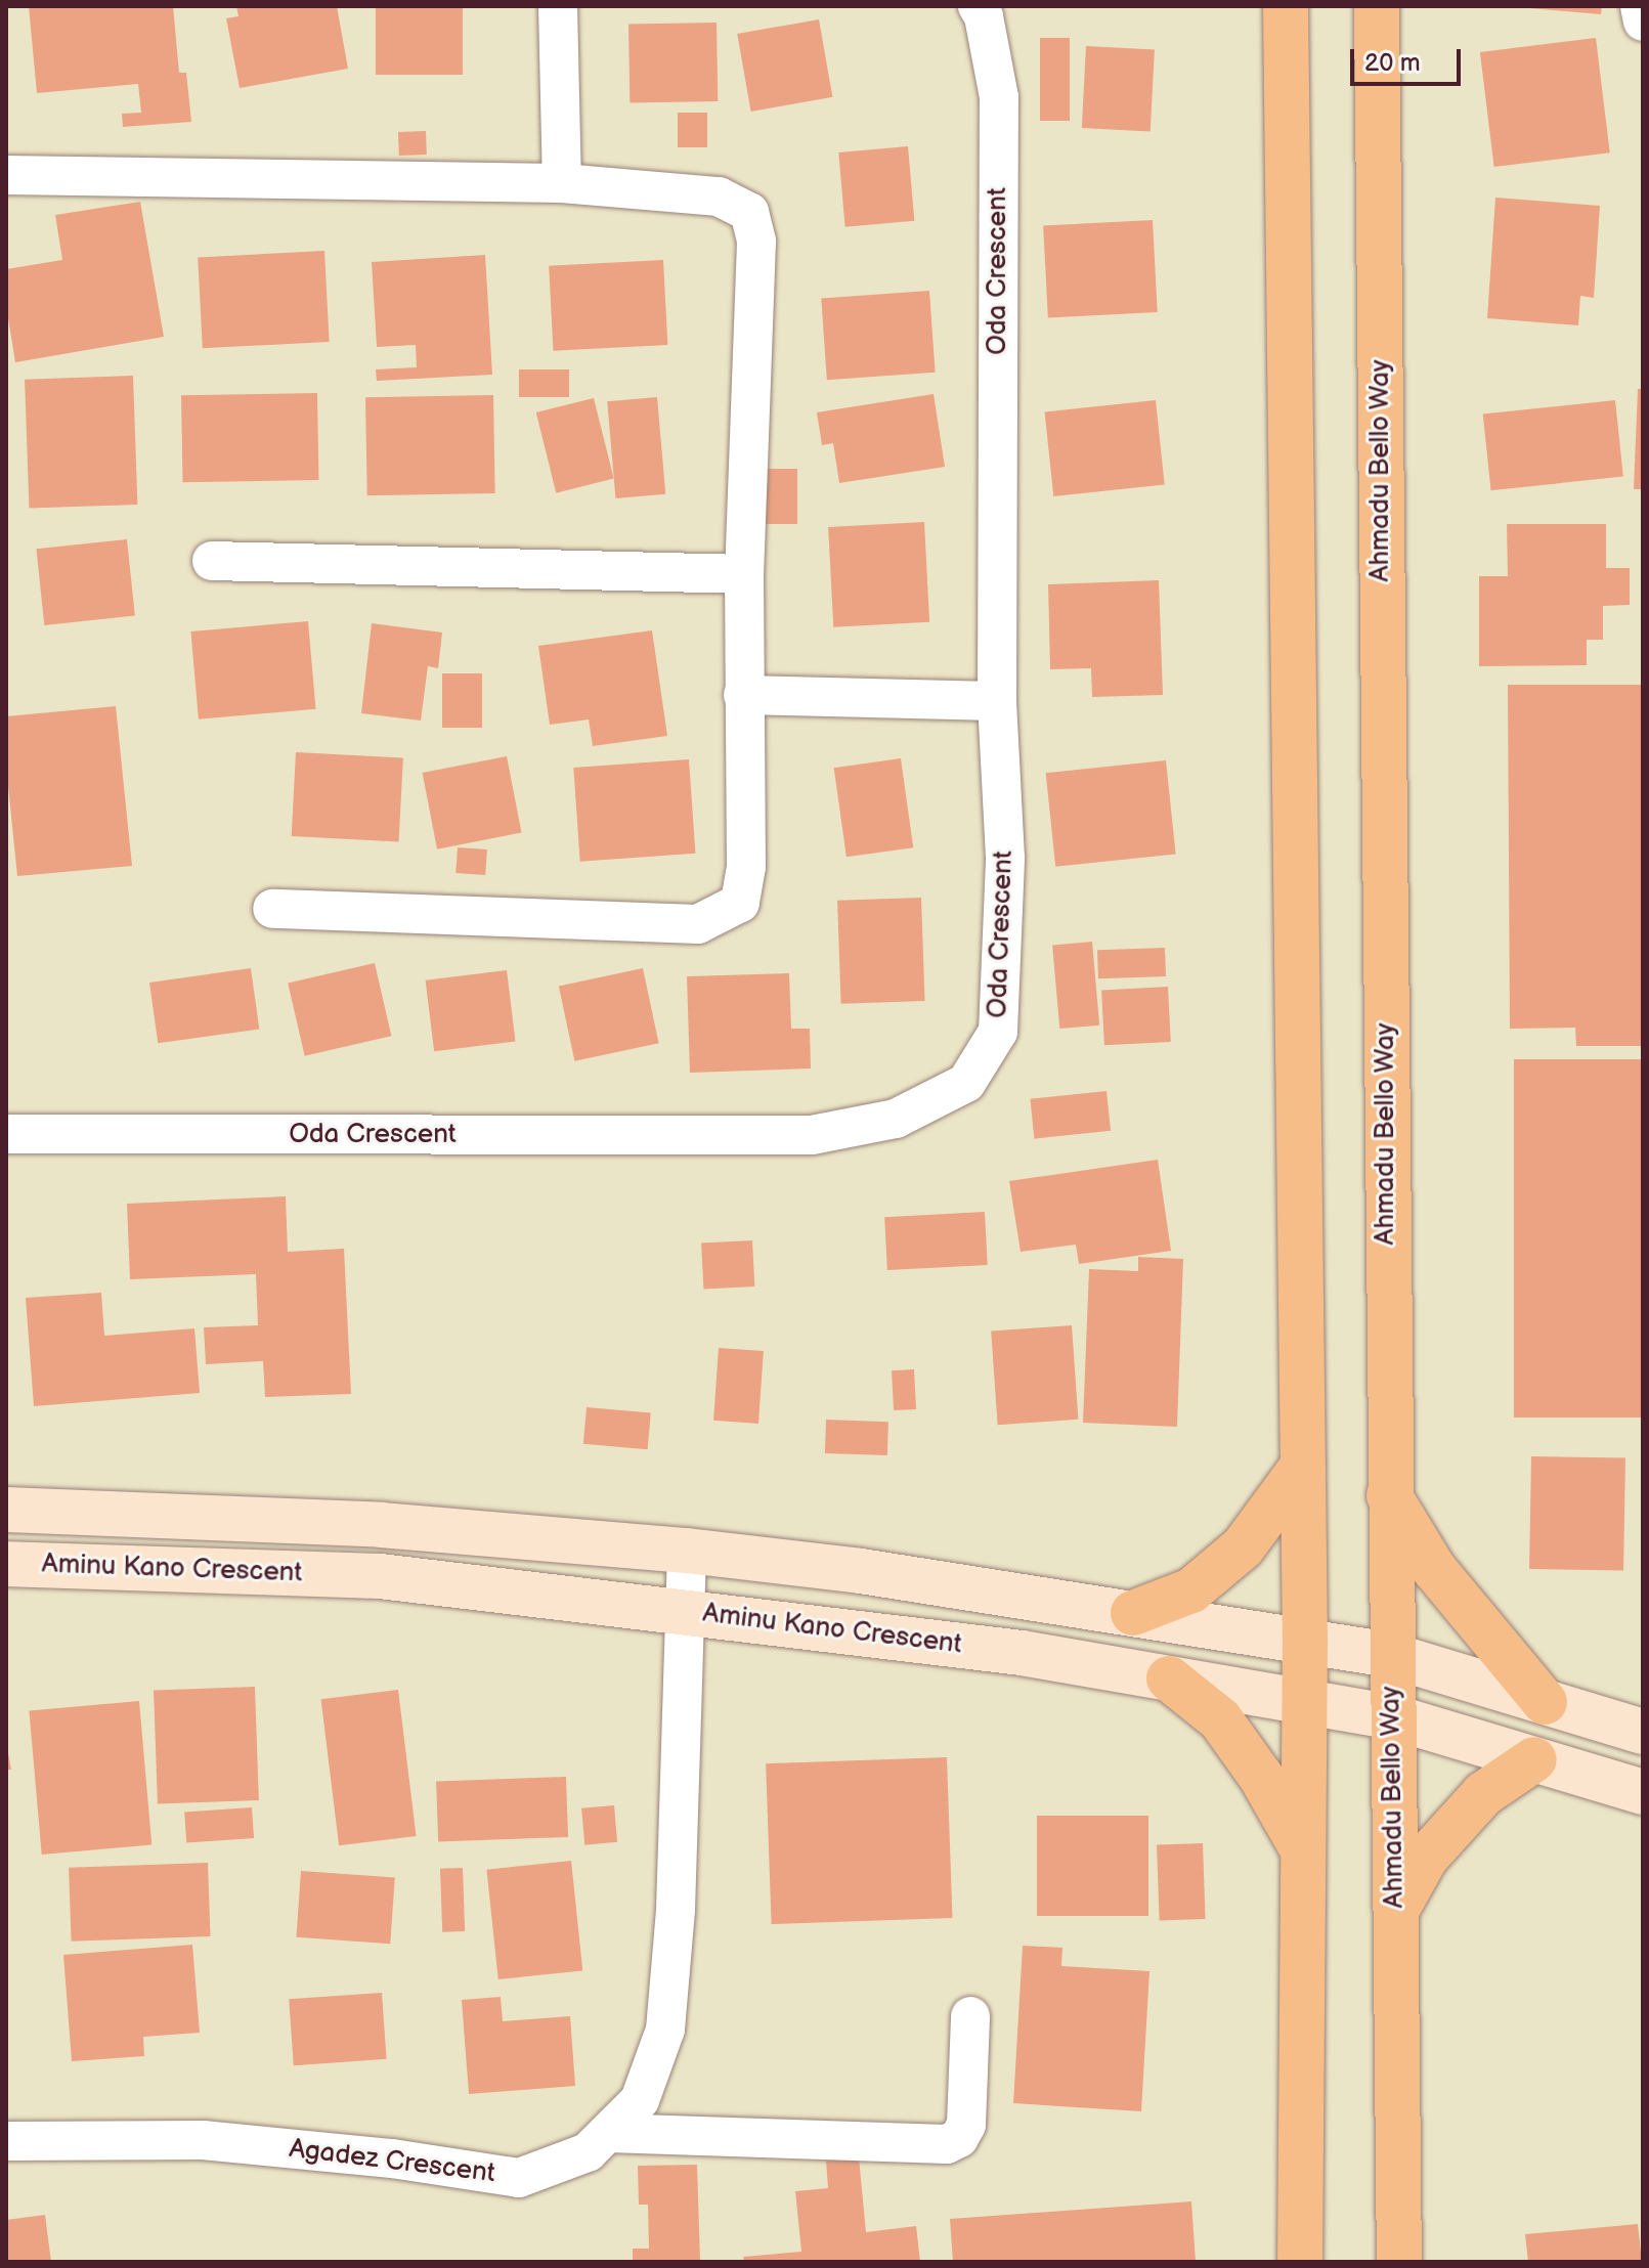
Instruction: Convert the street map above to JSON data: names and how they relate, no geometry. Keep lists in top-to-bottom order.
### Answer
{
  "streets": {
    "main road": ["Ahmadu Bello Way"],
    "street": ["Oda Crescent", "Aminu Kano Crescent", "Agadez Crescent"]
  },
  "crossings": [
    ["Ahmadu Bello Way", "Aminu Kano Crescent"],
    ["Aminu Kano Crescent", "Agadez Crescent"]
  ],
  "scale_bar": "20 m"
}
